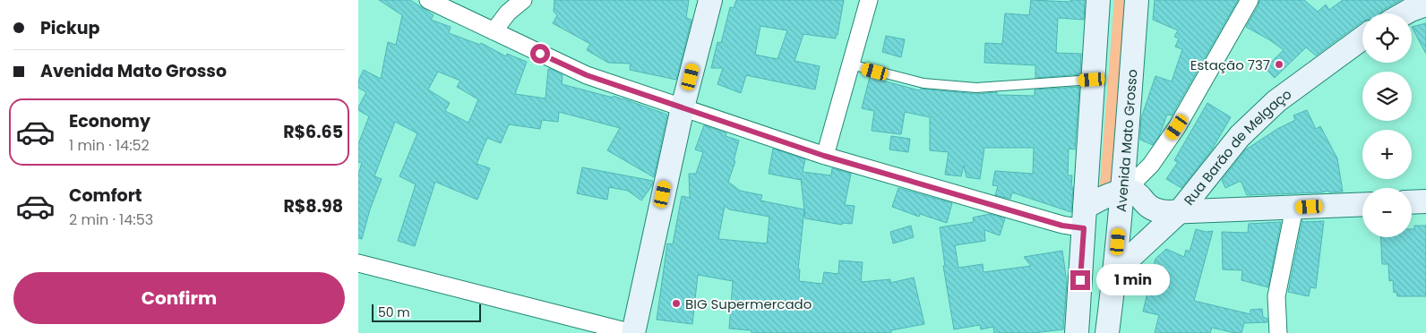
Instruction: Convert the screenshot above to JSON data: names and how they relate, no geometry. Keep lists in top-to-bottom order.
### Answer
{
  "streets": {
    "street": ["Avenida Mato Grosso", "Rua Barão de Melgaço"]
  },
  "crossings": [
    ["Avenida Mato Grosso", "Rua Barão de Melgaço"]
  ],
  "places": ["Estação 737", "BIG Supermercado"],
  "scale_bar": "50 m",
  "page": {
    "banner": ["Pickup", "Avenida Mato Grosso"],
    "map_buttons": ["+", "−"],
    "list": [
      {
        "name": "Economy",
        "note": "1 min · 14:52",
        "value": "R$6.65"
      },
      {
        "name": "Comfort",
        "note": "2 min · 14:53",
        "value": "R$8.98"
      }
    ],
    "buttons": "Confirm",
    "bubble": "1 min",
    "scale": "50 m"
  }
}
